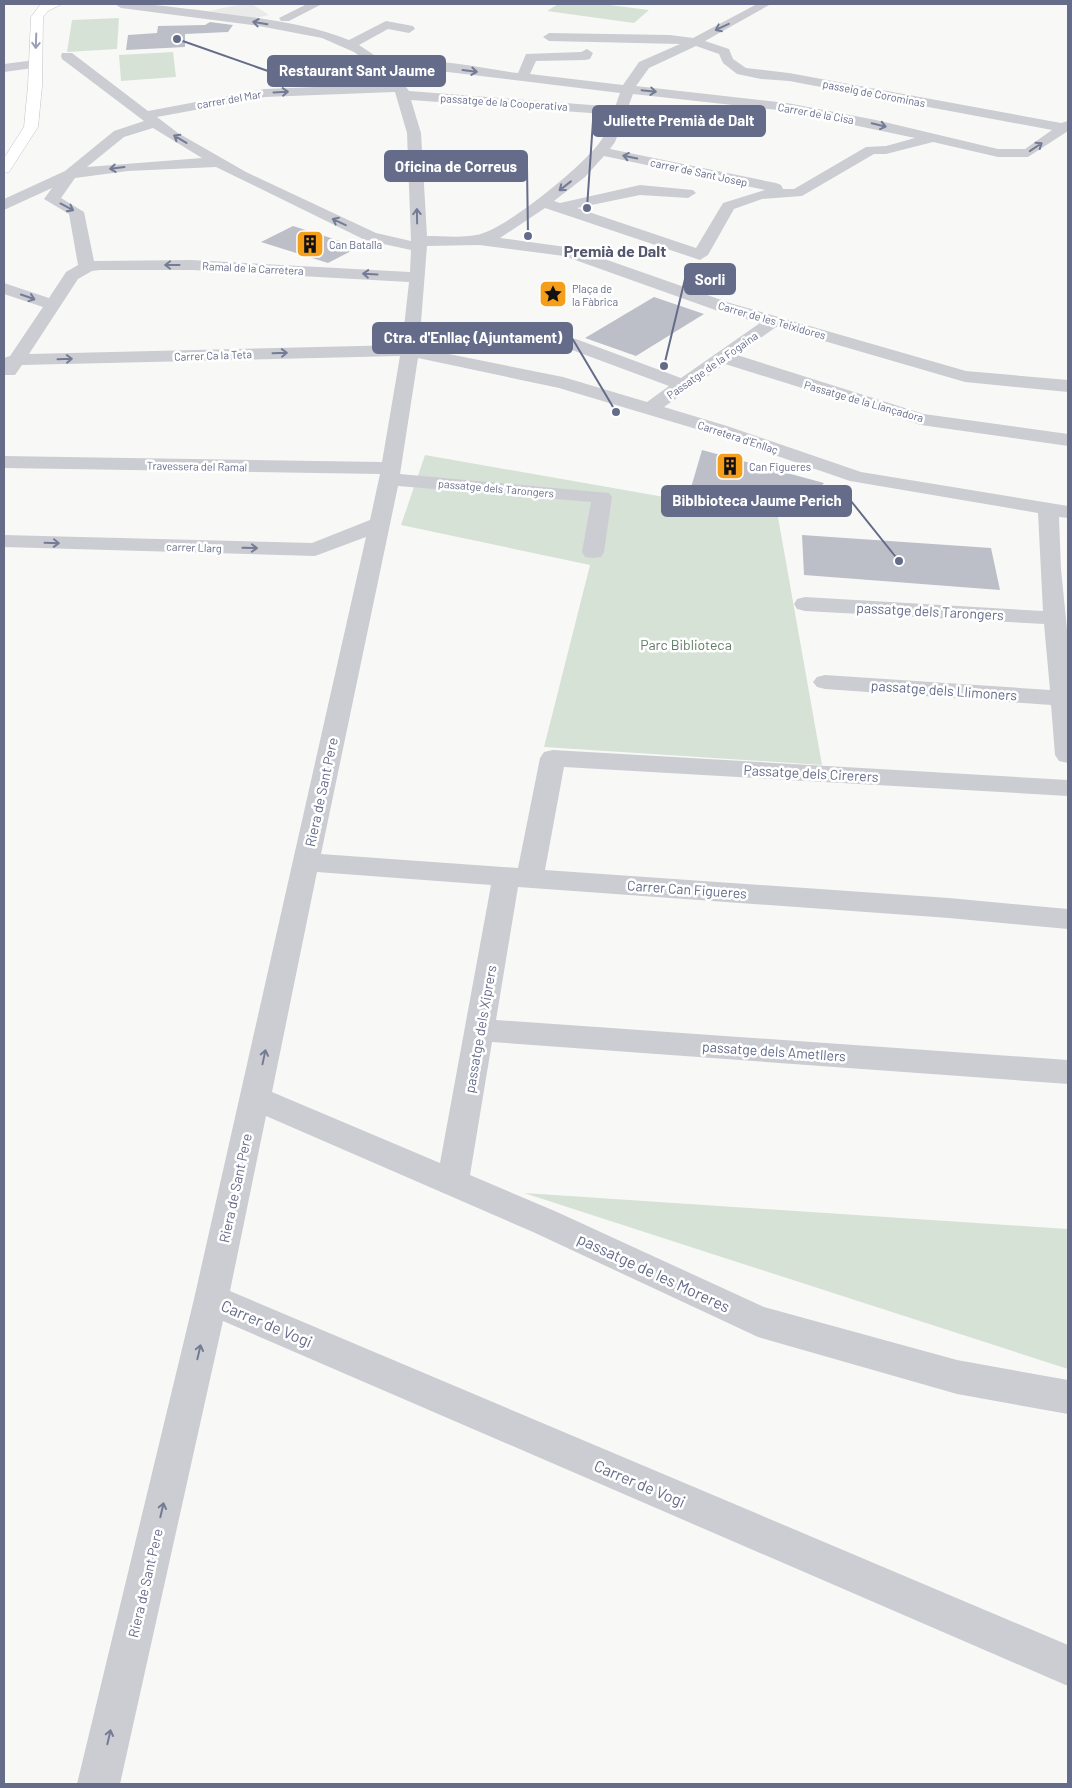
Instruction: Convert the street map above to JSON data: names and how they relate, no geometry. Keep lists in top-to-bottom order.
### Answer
{
  "streets": {
    "street": [
      "passeig de Corominas",
      "carrer del Mar",
      "passatge de la Cooperativa",
      "Carrer de la Cisa",
      "carrer de Sant Josep",
      "Ramal de la Carretera",
      "Carrer de les Teixidores",
      "Carrer Ca la Teta",
      "Passatge de la Fogaina",
      "Passatge de la Llançadora",
      "Carretera d'Enllaç",
      "Travessera del Ramal",
      "passatge dels Tarongers",
      "carrer Llarg",
      "passatge dels Llimoners",
      "Passatge dels Cirerers",
      "Riera de Sant Pere",
      "Carrer Can Figueres",
      "passatge dels Xiprers",
      "passatge dels Ametllers",
      "passatge de les Moreres",
      "Carrer de Vogi"
    ]
  },
  "crossings": [
    ["passeig de Corominas", "Carrer de la Cisa"],
    ["carrer del Mar", "passatge de la Cooperativa"],
    ["carrer del Mar", "Riera de Sant Pere"],
    ["passatge de la Cooperativa", "Riera de Sant Pere"],
    ["Carrer de la Cisa", "carrer de Sant Josep"],
    ["Carrer de la Cisa", "Riera de Sant Pere"],
    ["Ramal de la Carretera", "Riera de Sant Pere"],
    ["Carrer de les Teixidores", "Passatge de la Fogaina"],
    ["Carrer Ca la Teta", "Carretera d'Enllaç"],
    ["Carrer Ca la Teta", "Riera de Sant Pere"],
    ["Passatge de la Fogaina", "Passatge de la Llançadora"],
    ["Passatge de la Fogaina", "Carretera d'Enllaç"],
    ["Carretera d'Enllaç", "Riera de Sant Pere"],
    ["Travessera del Ramal", "passatge dels Tarongers"],
    ["Travessera del Ramal", "Riera de Sant Pere"],
    ["passatge dels Tarongers", "Riera de Sant Pere"],
    ["carrer Llarg", "Riera de Sant Pere"],
    ["Passatge dels Cirerers", "Carrer Can Figueres"],
    ["Passatge dels Cirerers", "passatge dels Xiprers"],
    ["Riera de Sant Pere", "Carrer Can Figueres"],
    ["Riera de Sant Pere", "passatge de les Moreres"],
    ["Riera de Sant Pere", "Carrer de Vogi"],
    ["Carrer Can Figueres", "passatge dels Xiprers"],
    ["passatge dels Xiprers", "passatge dels Ametllers"],
    ["passatge dels Xiprers", "passatge de les Moreres"]
  ],
  "one_way": ["Carrer de la Cisa", "carrer Llarg", "Riera de Sant Pere"],
  "districts": ["Premià de Dalt"],
  "parks": ["Parc Biblioteca"],
  "places": {
    "other": [
      "Restaurant Sant Jaume",
      "Juliette Premià de Dalt",
      "Oficina de Correus",
      "Sorli",
      "Ctra. d'Enllaç (Ajuntament)",
      "Biblbioteca Jaume Perich"
    ],
    "building": ["Can Batalla", "Can Figueres"],
    "place": ["Plaça de la Fàbrica"]
  }
}
